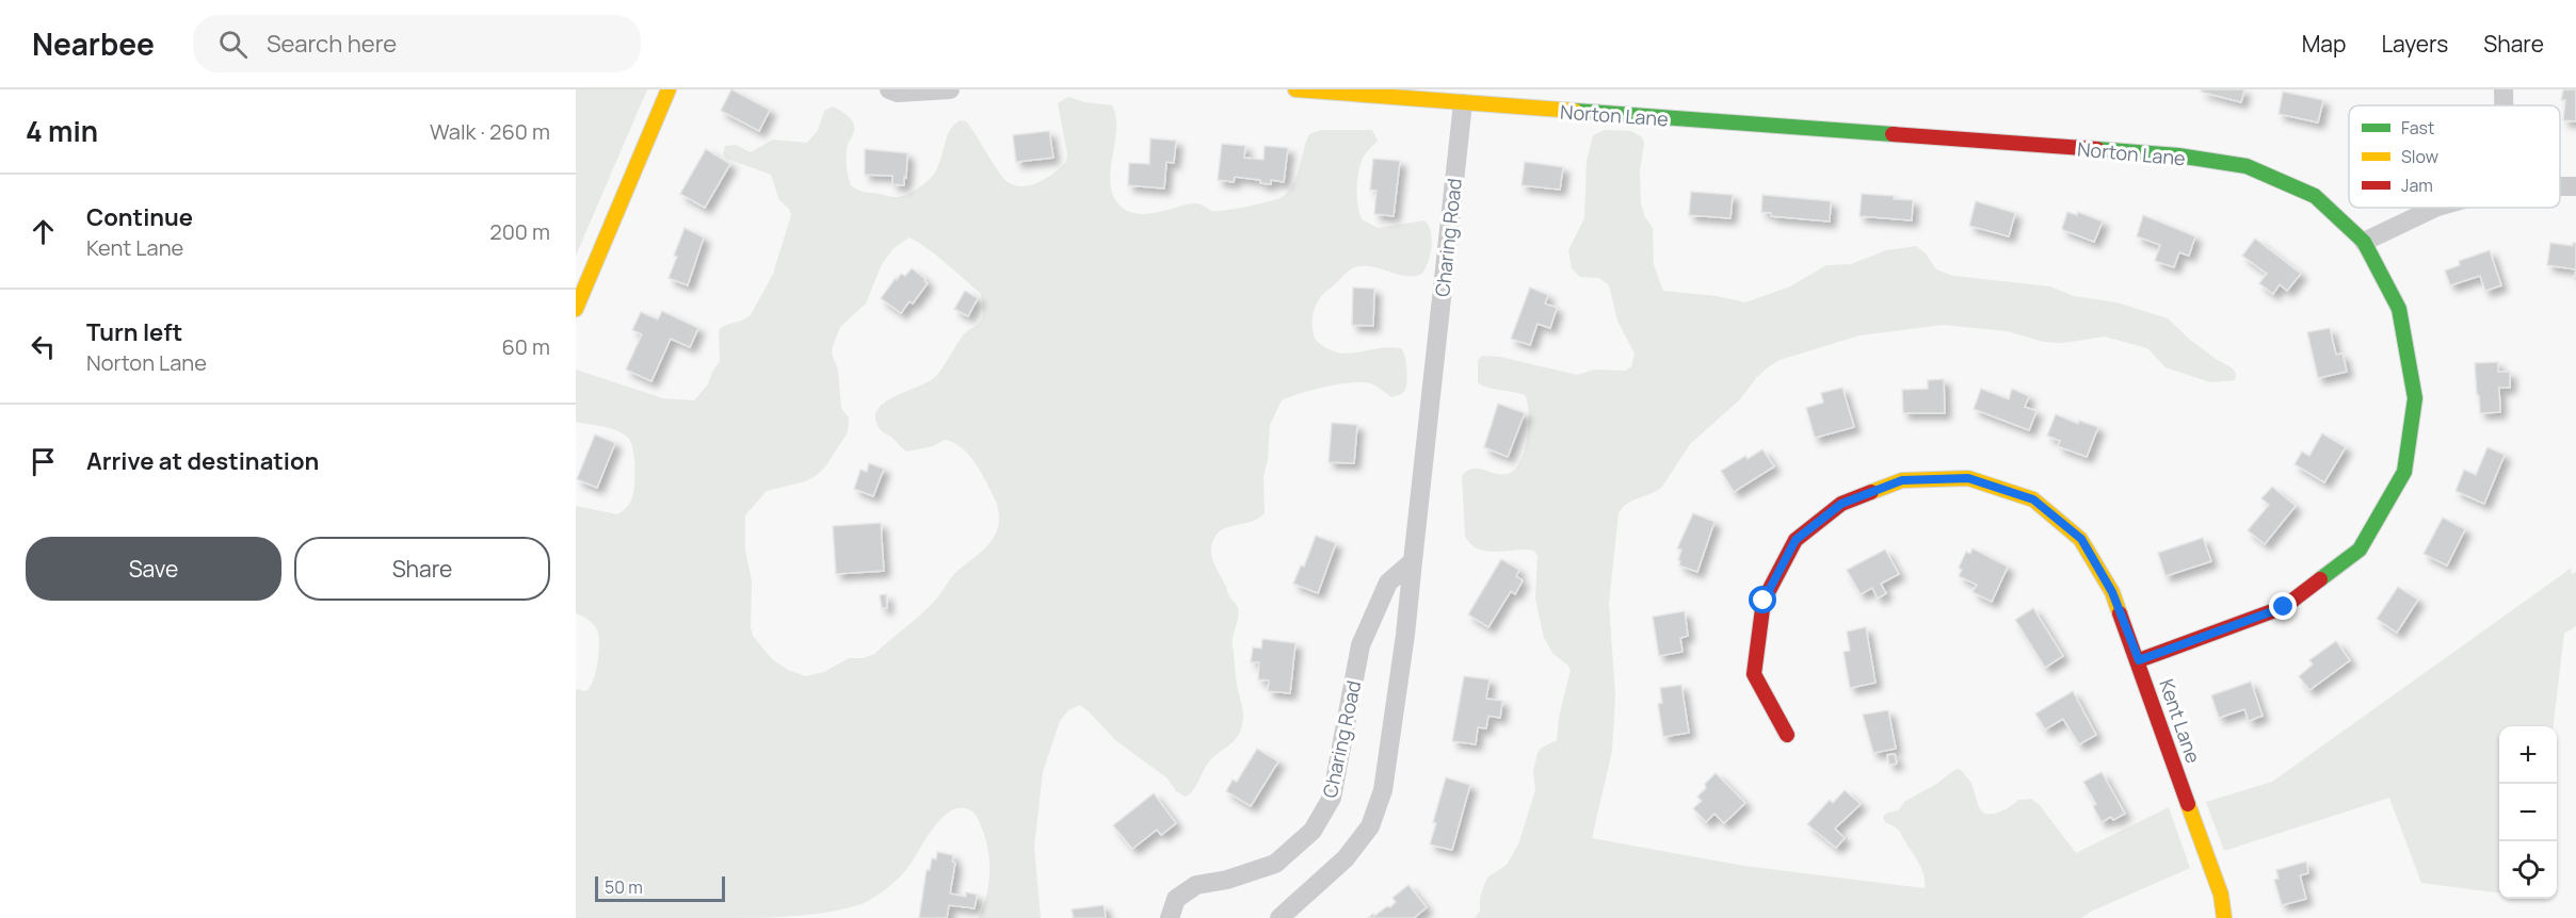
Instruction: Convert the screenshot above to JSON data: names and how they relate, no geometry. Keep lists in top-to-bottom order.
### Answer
{
  "streets": {
    "street": ["Norton Lane", "Charing Road", "Kent Lane"]
  },
  "crossings": [
    ["Norton Lane", "Charing Road"],
    ["Norton Lane", "Kent Lane"]
  ],
  "legend": ["Fast", "Slow", "Jam"],
  "scale_bar": "50 m",
  "page": {
    "header": "Nearbee",
    "search": "Search here",
    "nav": ["Map", "Layers", "Share"],
    "heading": ["4 min", "Walk · 260 m"],
    "list": [
      ["Continue", "Kent Lane", "200 m"],
      ["Turn left", "Norton Lane", "60 m"],
      "Arrive at destination"
    ],
    "buttons": ["Save", "Share"],
    "map_buttons": ["+", "−"],
    "scale": "50 m"
  }
}
